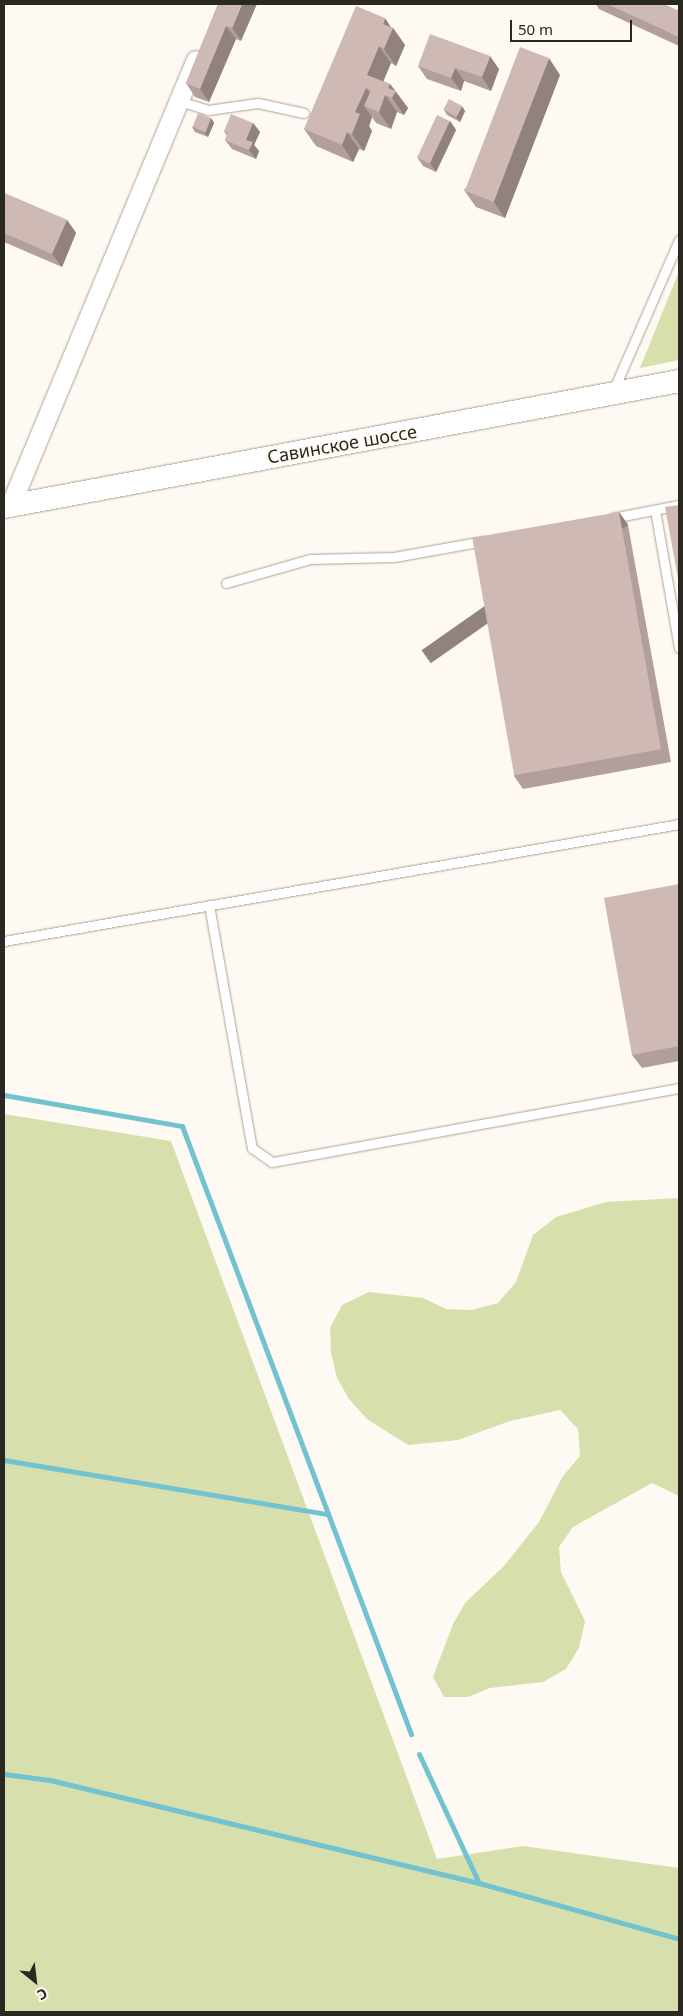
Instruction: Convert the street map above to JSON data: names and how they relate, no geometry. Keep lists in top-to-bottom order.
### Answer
{
  "streets": {
    "street": ["Савинское шоссе"]
  },
  "scale_bar": "50 m",
  "north": "bottom right"
}
